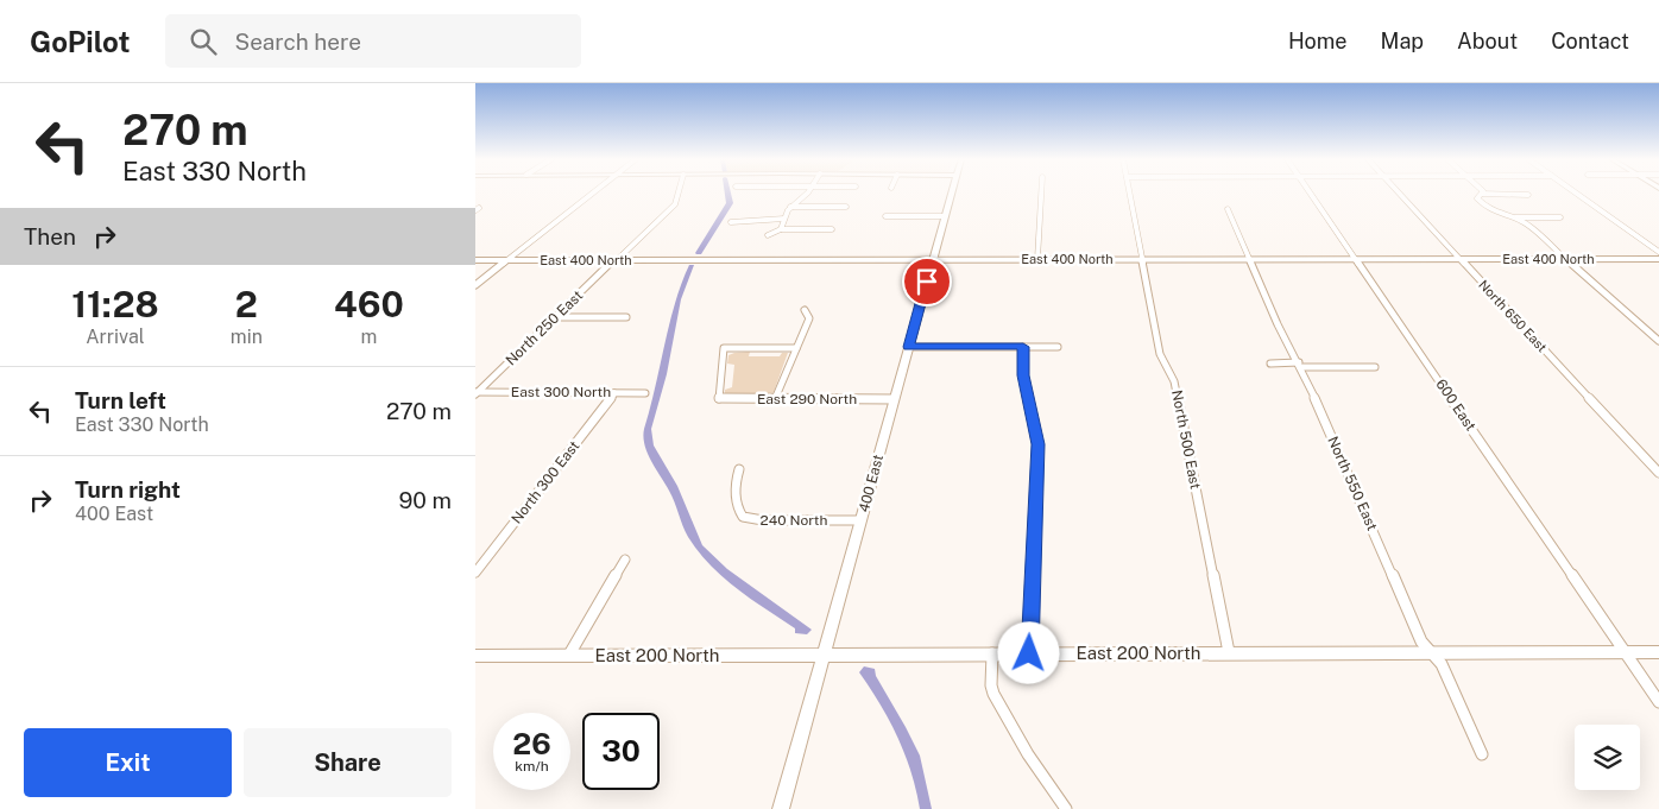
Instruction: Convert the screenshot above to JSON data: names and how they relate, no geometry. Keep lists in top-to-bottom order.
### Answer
{
  "streets": {
    "street": [
      "East 400 North",
      "North 650 East",
      "North 250 East",
      "East 300 North",
      "East 290 North",
      "600 East",
      "North 500 East",
      "North 300 East",
      "400 East",
      "North 550 East",
      "240 North",
      "East 200 North"
    ]
  },
  "crossings": [
    ["East 400 North", "North 650 East"],
    ["East 400 North", "North 250 East"],
    ["East 400 North", "600 East"],
    ["East 400 North", "North 500 East"],
    ["East 400 North", "400 East"],
    ["East 400 North", "North 550 East"],
    ["North 250 East", "East 300 North"],
    ["East 300 North", "North 300 East"],
    ["East 290 North", "400 East"],
    ["600 East", "East 200 North"],
    ["North 500 East", "East 200 North"],
    ["400 East", "240 North"],
    ["400 East", "East 200 North"],
    ["North 550 East", "East 200 North"]
  ],
  "page": {
    "header": "GoPilot",
    "search": "Search here",
    "nav": [
      "Home",
      "Map",
      "About",
      "Contact"
    ],
    "turn": ["270 m", "East 330 North"],
    "then": "Then",
    "eta": [
      "11:28",
      "Arrival",
      "2",
      "min",
      "460",
      "m"
    ],
    "list": [
      {
        "name": "Turn left",
        "note": "East 330 North",
        "value": "270 m"
      },
      {
        "name": "Turn right",
        "note": "400 East",
        "value": "90 m"
      }
    ],
    "speed": "26 km/h",
    "limit": "30",
    "buttons": ["Exit", "Share"]
  }
}
